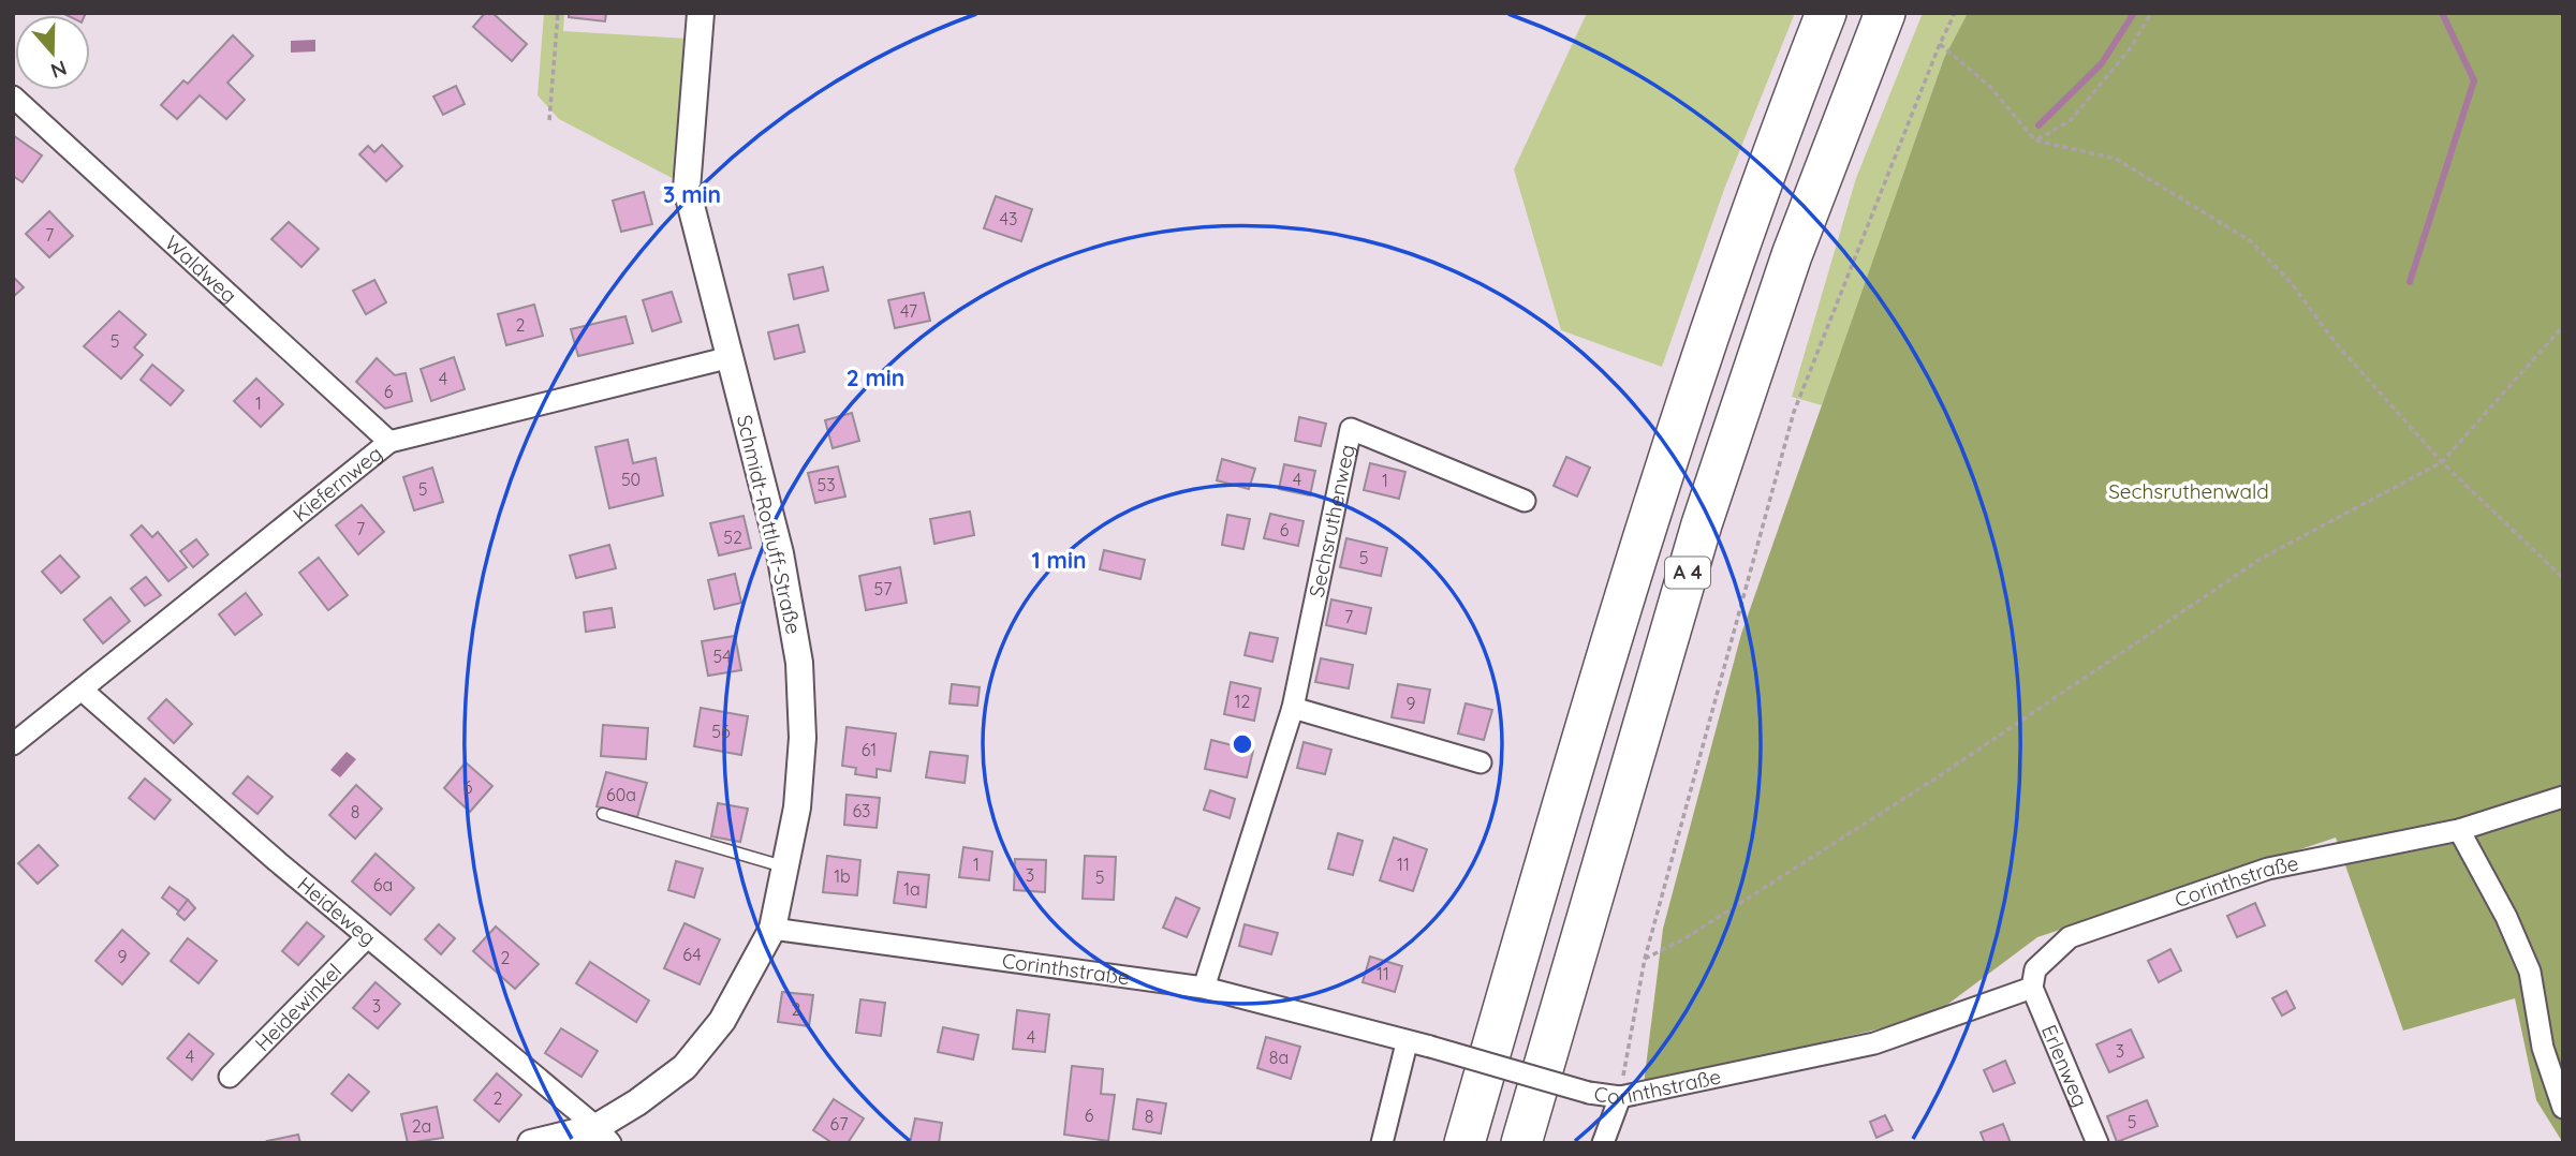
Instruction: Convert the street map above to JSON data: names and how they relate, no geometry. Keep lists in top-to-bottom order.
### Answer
{
  "streets": {
    "highway": ["A 4"],
    "street": [
      "Waldweg",
      "Kiefernweg",
      "Sechsruthenweg",
      "Schmidt-Rottluff-Straße",
      "Corinthstraße",
      "Heideweg",
      "Heidewinkel",
      "Erlenweg"
    ]
  },
  "crossings": [
    ["Waldweg", "Kiefernweg"],
    ["Kiefernweg", "Schmidt-Rottluff-Straße"],
    ["Kiefernweg", "Heideweg"],
    ["Sechsruthenweg", "Corinthstraße"],
    ["Schmidt-Rottluff-Straße", "Corinthstraße"],
    ["Schmidt-Rottluff-Straße", "Heideweg"],
    ["Corinthstraße", "Erlenweg"],
    ["Heideweg", "Heidewinkel"]
  ],
  "parks": ["Sechsruthenwald"],
  "house_numbers": [
    "43",
    "7",
    "47",
    "2",
    "5",
    "4",
    "6",
    "1",
    "50",
    "4",
    "1",
    "53",
    "5",
    "7",
    "6",
    "52",
    "5",
    "57",
    "7",
    "54",
    "12",
    "9",
    "56",
    "61",
    "6",
    "60a",
    "63",
    "8",
    "1",
    "11",
    "3",
    "1b",
    "5",
    "6a",
    "1a",
    "64",
    "9",
    "2",
    "11",
    "3",
    "2",
    "4",
    "3",
    "4",
    "8a",
    "2",
    "6",
    "8",
    "5",
    "67",
    "2a"
  ],
  "north": "bottom",
  "rings": ["3 min", "2 min", "1 min"]
}
